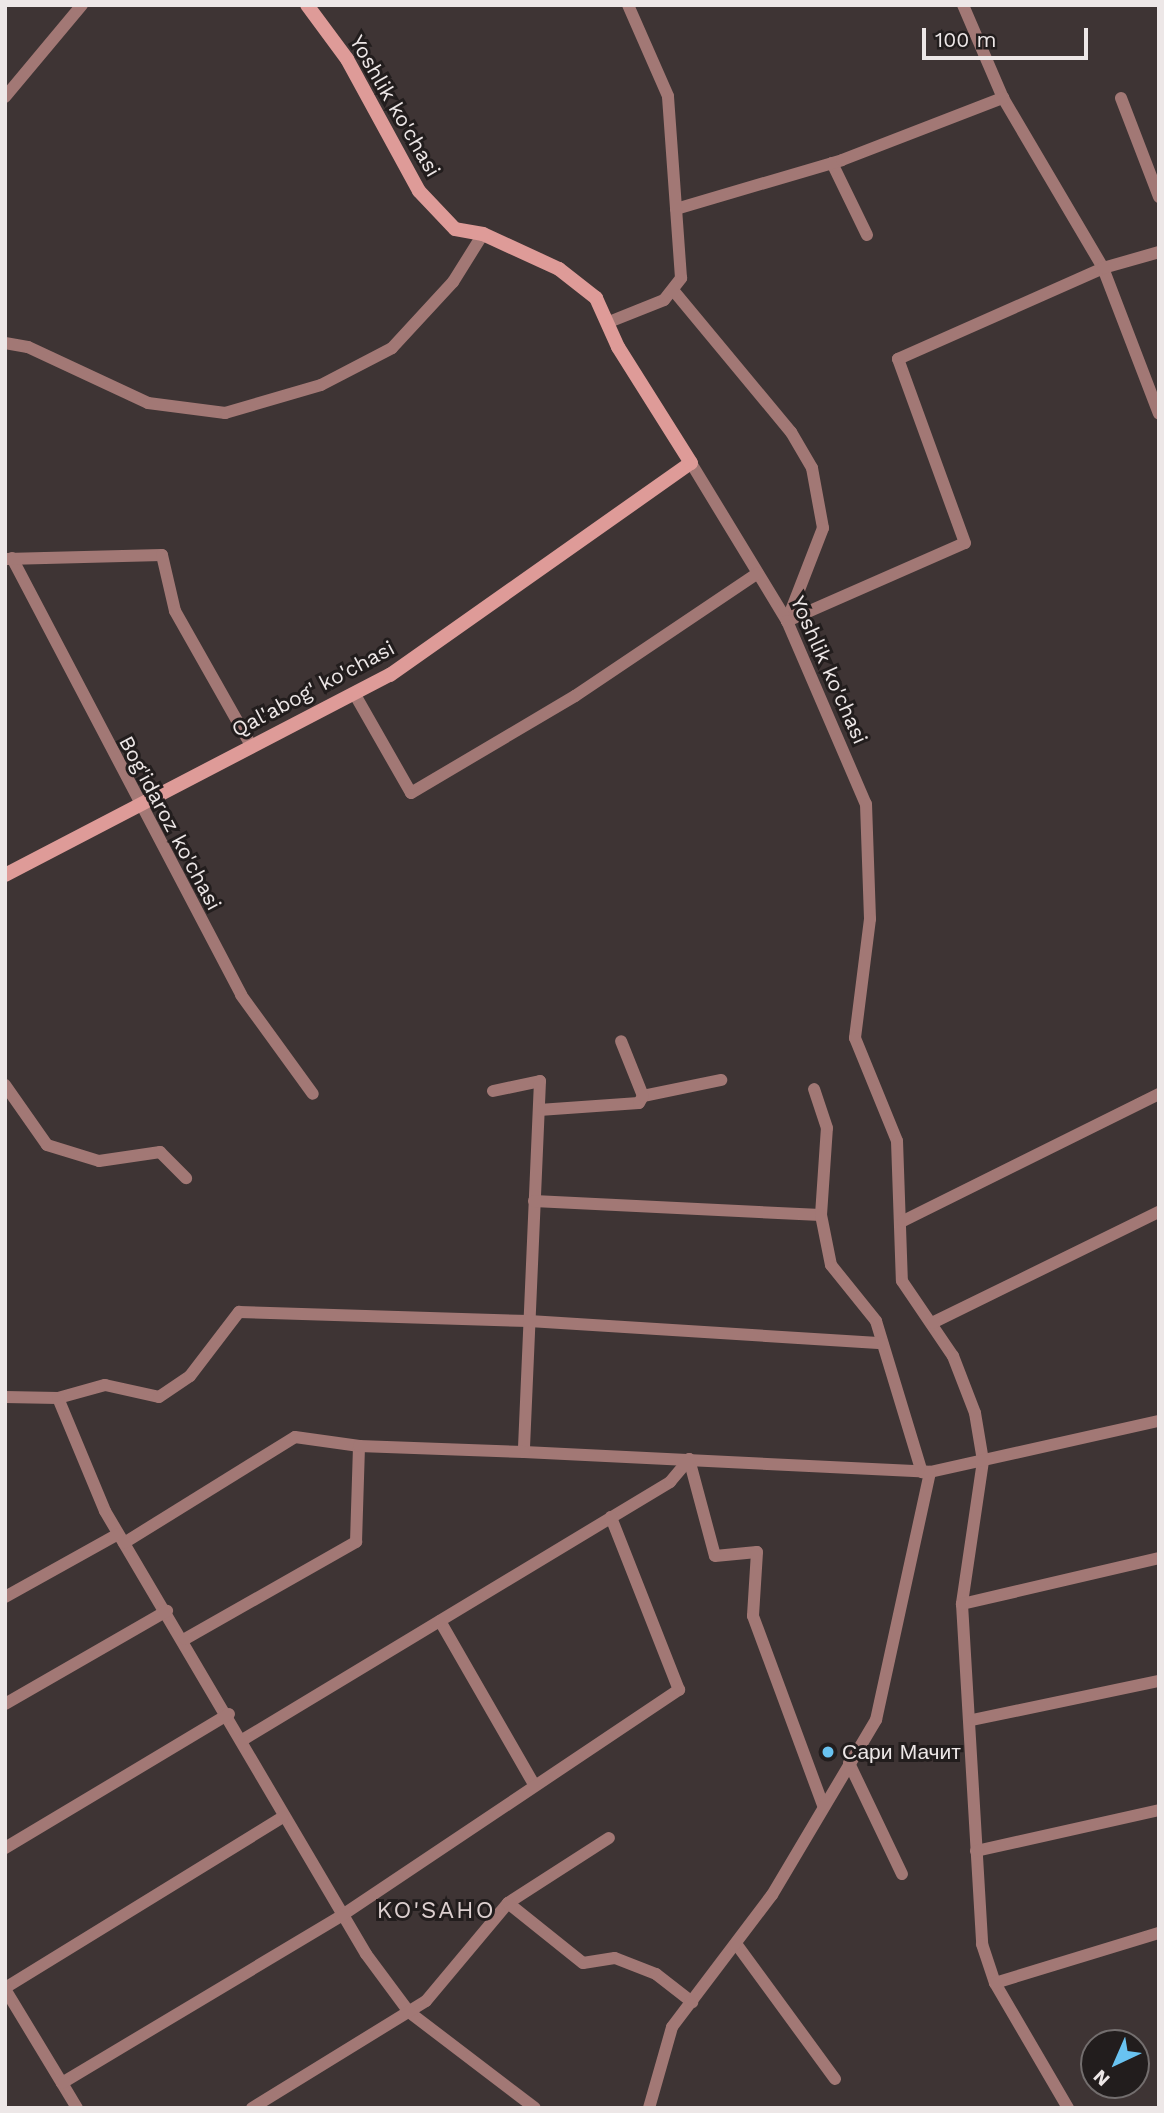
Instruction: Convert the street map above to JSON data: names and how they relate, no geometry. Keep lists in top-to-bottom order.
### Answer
{
  "streets": {
    "street": ["Yoshlik ko'chasi", "Qal'abog' ko'chasi", "Bog'idaroz ko'chasi"]
  },
  "crossings": [
    ["Yoshlik ko'chasi", "Qal'abog' ko'chasi"],
    ["Qal'abog' ko'chasi", "Bog'idaroz ko'chasi"]
  ],
  "districts": ["KO'SAHO"],
  "places": ["Сари Мачит"],
  "scale_bar": "100 m",
  "north": "bottom left"
}
